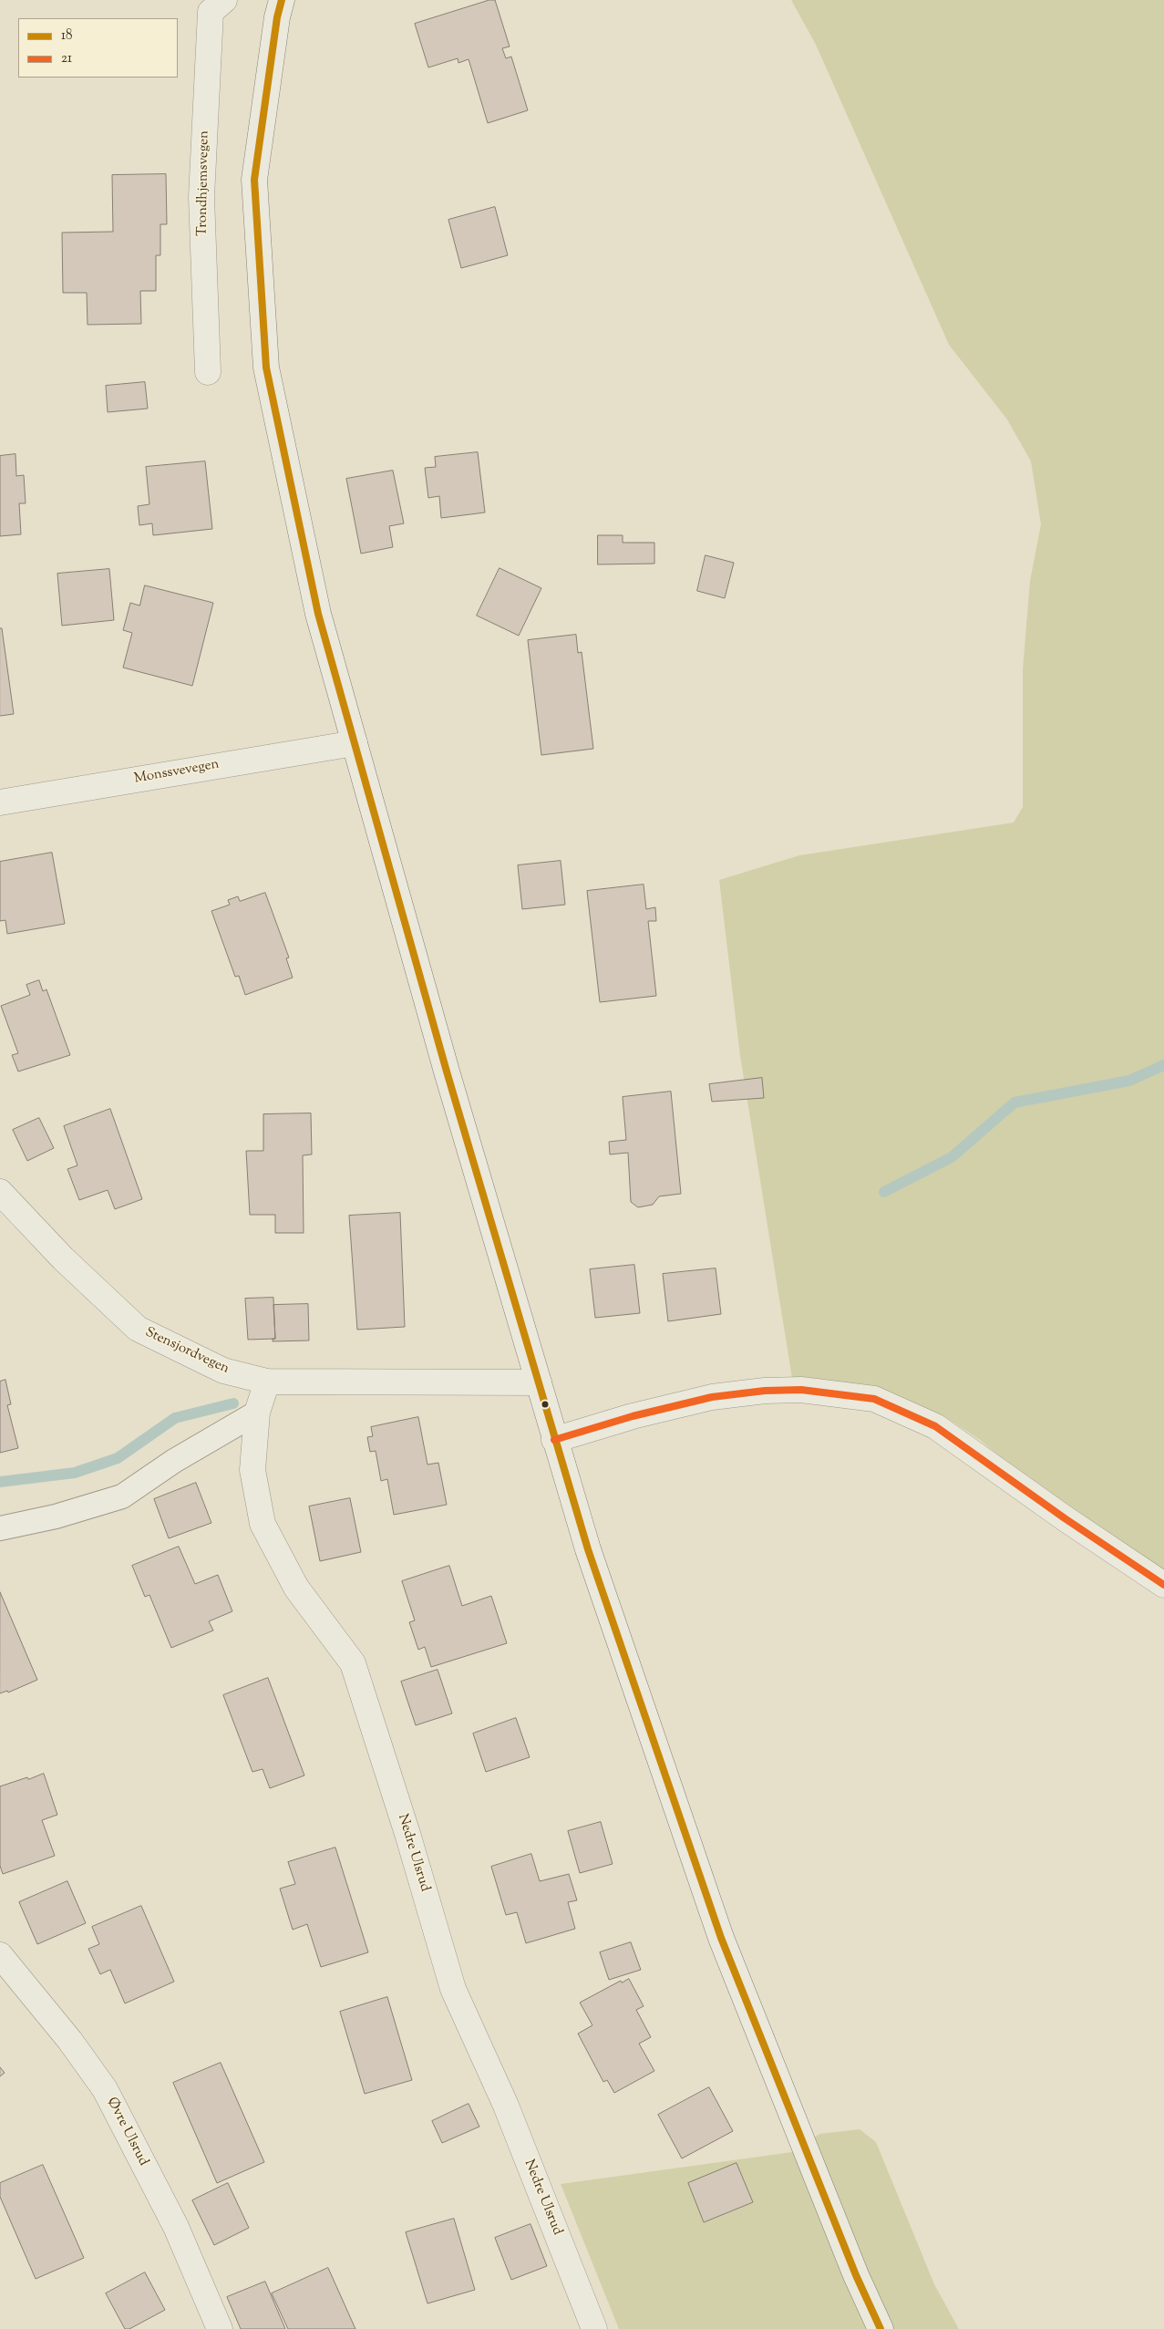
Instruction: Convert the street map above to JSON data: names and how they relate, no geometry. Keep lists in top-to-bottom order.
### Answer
{
  "streets": {
    "street": [
      "Trondhjemsvegen",
      "Monssvevegen",
      "Stensjordvegen",
      "Nedre Ulsrud",
      "Øvre Ulsrud"
    ]
  },
  "crossings": [
    ["Stensjordvegen", "Nedre Ulsrud"]
  ],
  "lines": ["transit line 18", "transit line 21"],
  "legend": ["18", "21"]
}
